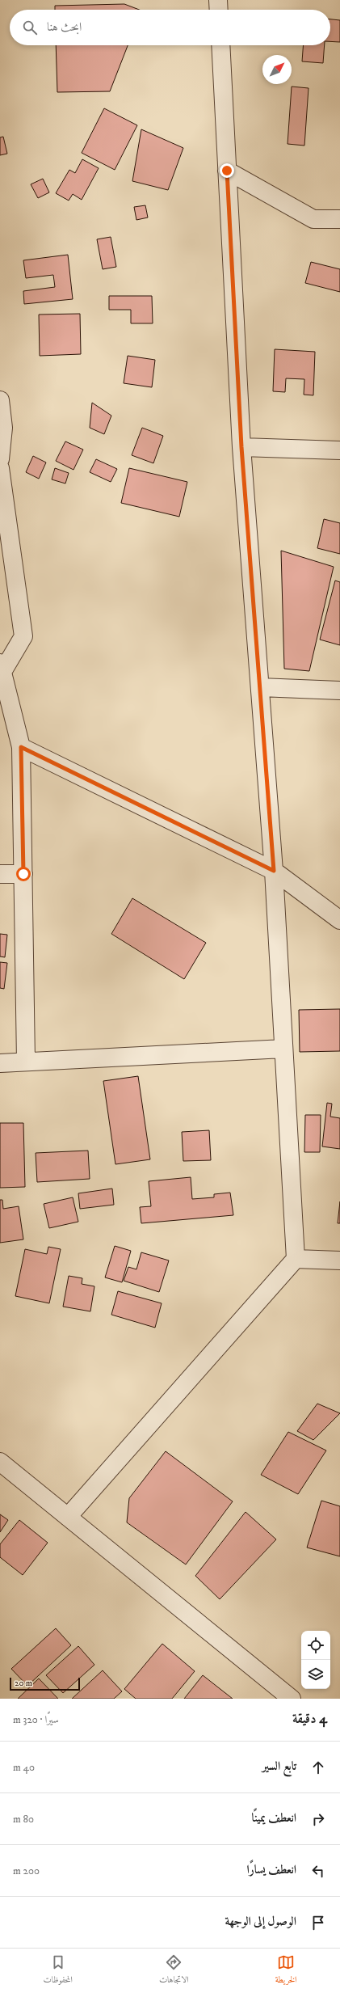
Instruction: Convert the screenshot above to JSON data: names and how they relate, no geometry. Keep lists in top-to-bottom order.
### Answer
{
  "scale_bar": "20 m",
  "north": "top right",
  "page": {
    "search": "ابحث هنا",
    "scale": "20 m",
    "heading": ["4 دقيقة", "سيرًا · 320 m"],
    "list": [
      ["تابع السير", "40 m"],
      ["انعطف يمينًا", "80 m"],
      ["انعطف يسارًا", "200 m"],
      "الوصول إلى الوجهة"
    ],
    "nav": ["الخريطة", "الاتجاهات", "المحفوظات"]
  }
}
